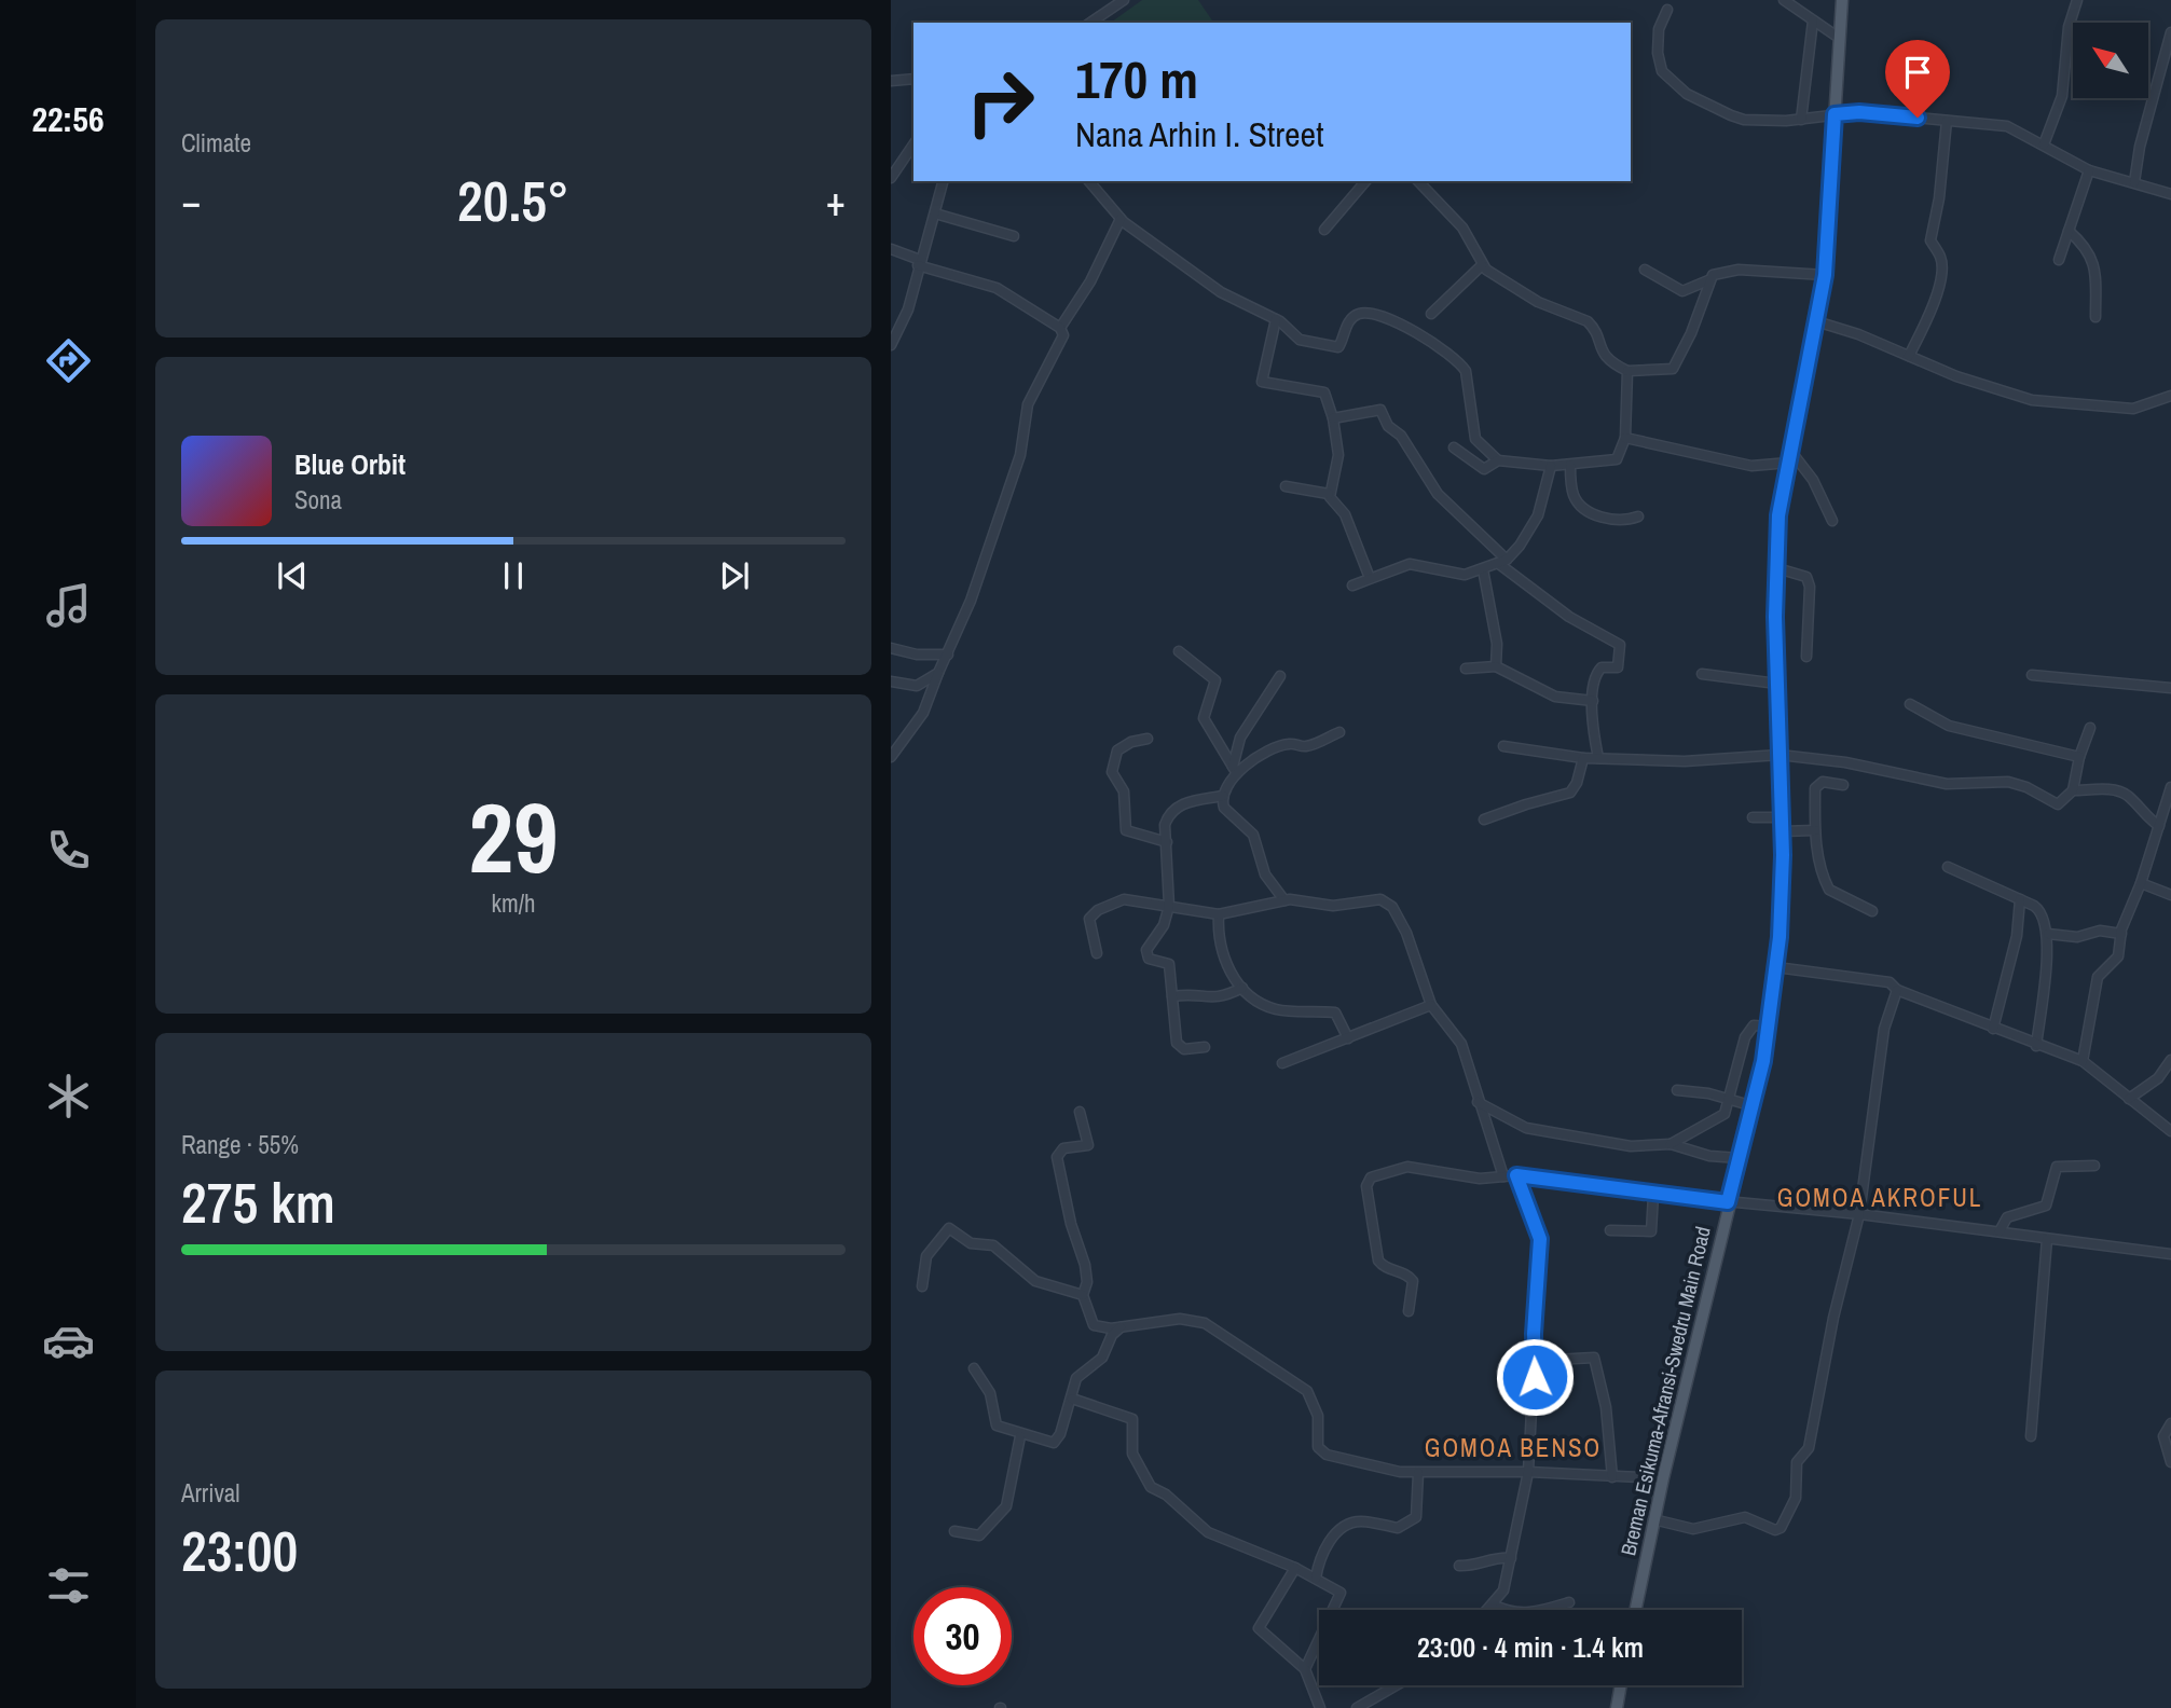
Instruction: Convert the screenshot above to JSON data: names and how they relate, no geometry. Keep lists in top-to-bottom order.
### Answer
{
  "streets": {
    "main road": ["Breman Esikuma-Afransi-Swedru Main Road"]
  },
  "districts": ["GOMOA AKROFUL", "GOMOA BENSO"],
  "north": "top left",
  "page": {
    "tabs": "22:56",
    "tile": [
      "Climate",
      ["29", "km/h"],
      ["Range · 55%", "275 km"],
      ["Arrival", "23:00"]
    ],
    "turn": ["170 m", "Nana Arhin I. Street"],
    "heat": ["−", "20.5°", "+"],
    "song": ["Blue Orbit", "Sona"],
    "limit": "30",
    "trip": "23:00 · 4 min · 1.4 km"
  }
}
